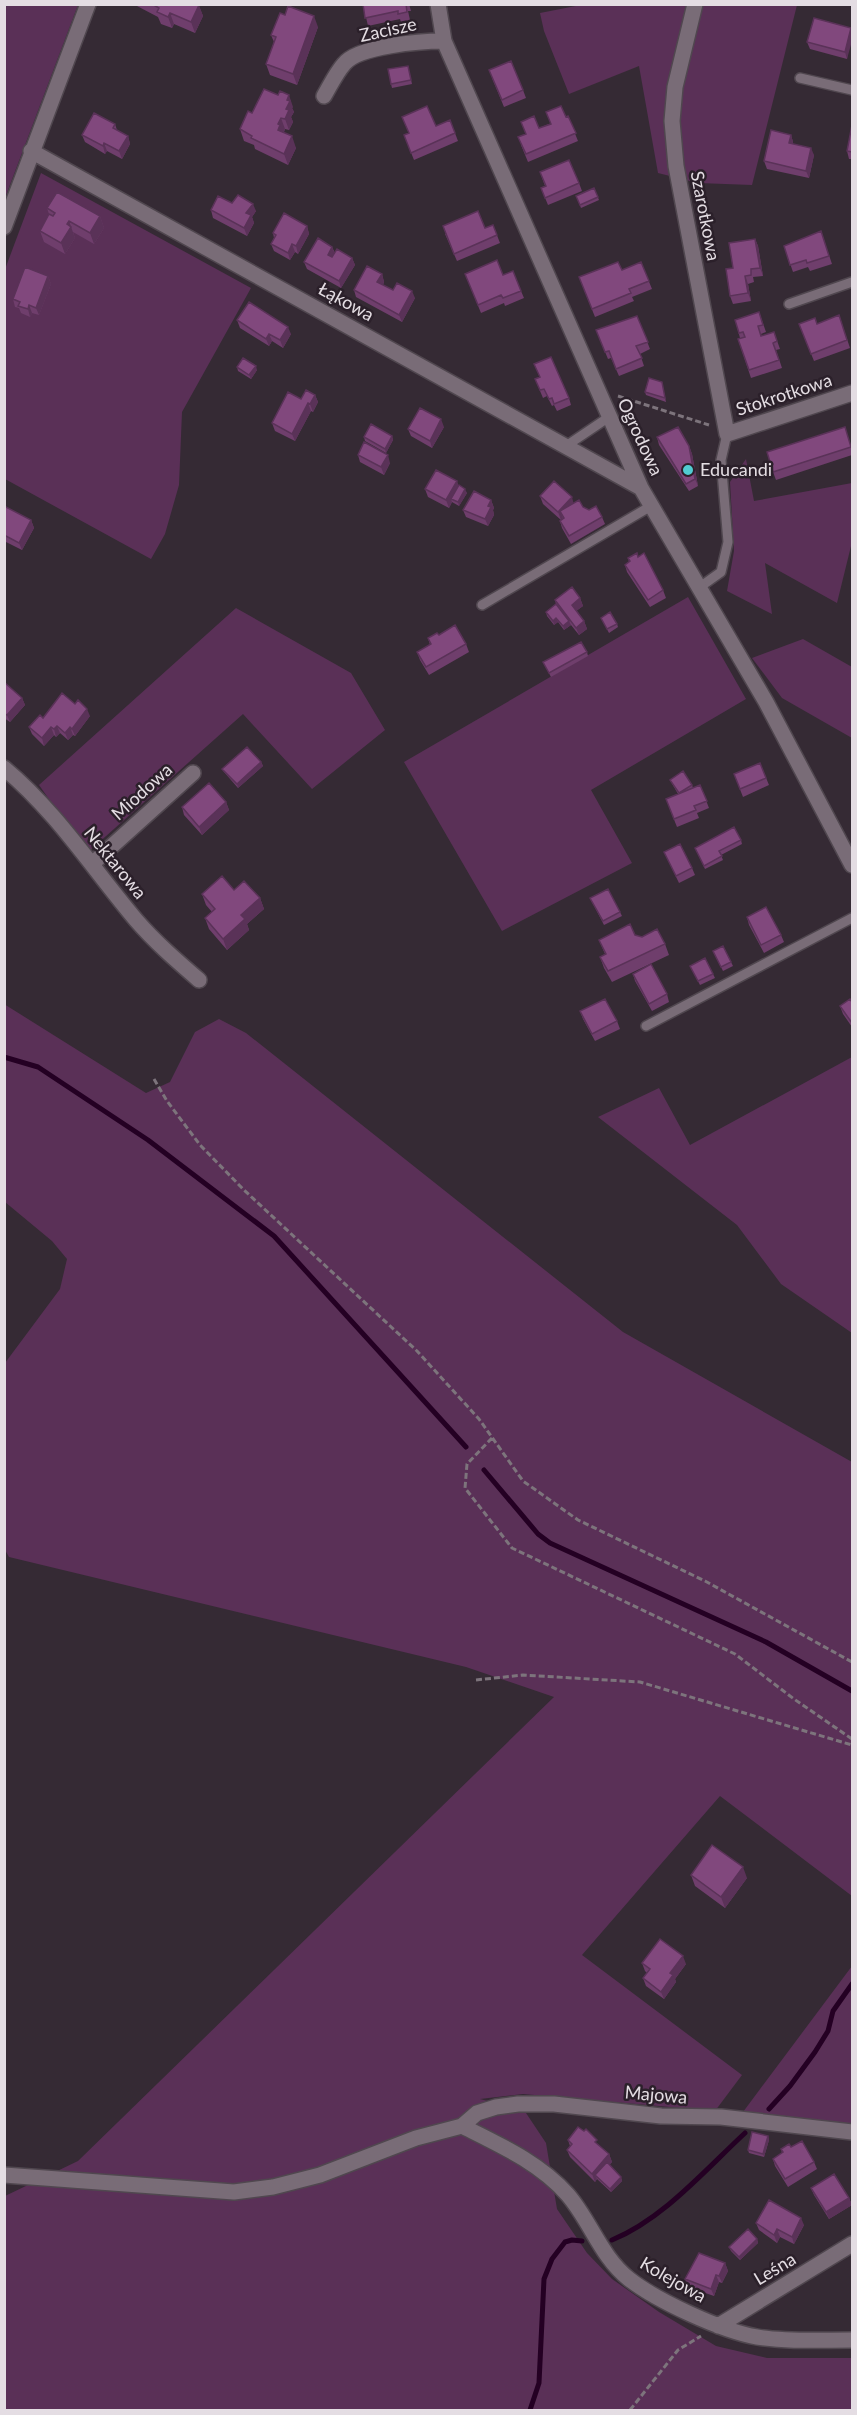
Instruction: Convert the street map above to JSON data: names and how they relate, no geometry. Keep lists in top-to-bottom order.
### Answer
{
  "streets": {
    "street": [
      "Zacisze",
      "Szarotkowa",
      "Łąkowa",
      "Stokrotkowa",
      "Ogrodowa",
      "Miodowa",
      "Nektarowa",
      "Majowa",
      "Leśna",
      "Kolejowa"
    ]
  },
  "crossings": [
    ["Zacisze", "Ogrodowa"],
    ["Szarotkowa", "Stokrotkowa"],
    ["Łąkowa", "Ogrodowa"],
    ["Miodowa", "Nektarowa"],
    ["Majowa", "Kolejowa"],
    ["Leśna", "Kolejowa"]
  ],
  "places": ["Educandi"]
}
